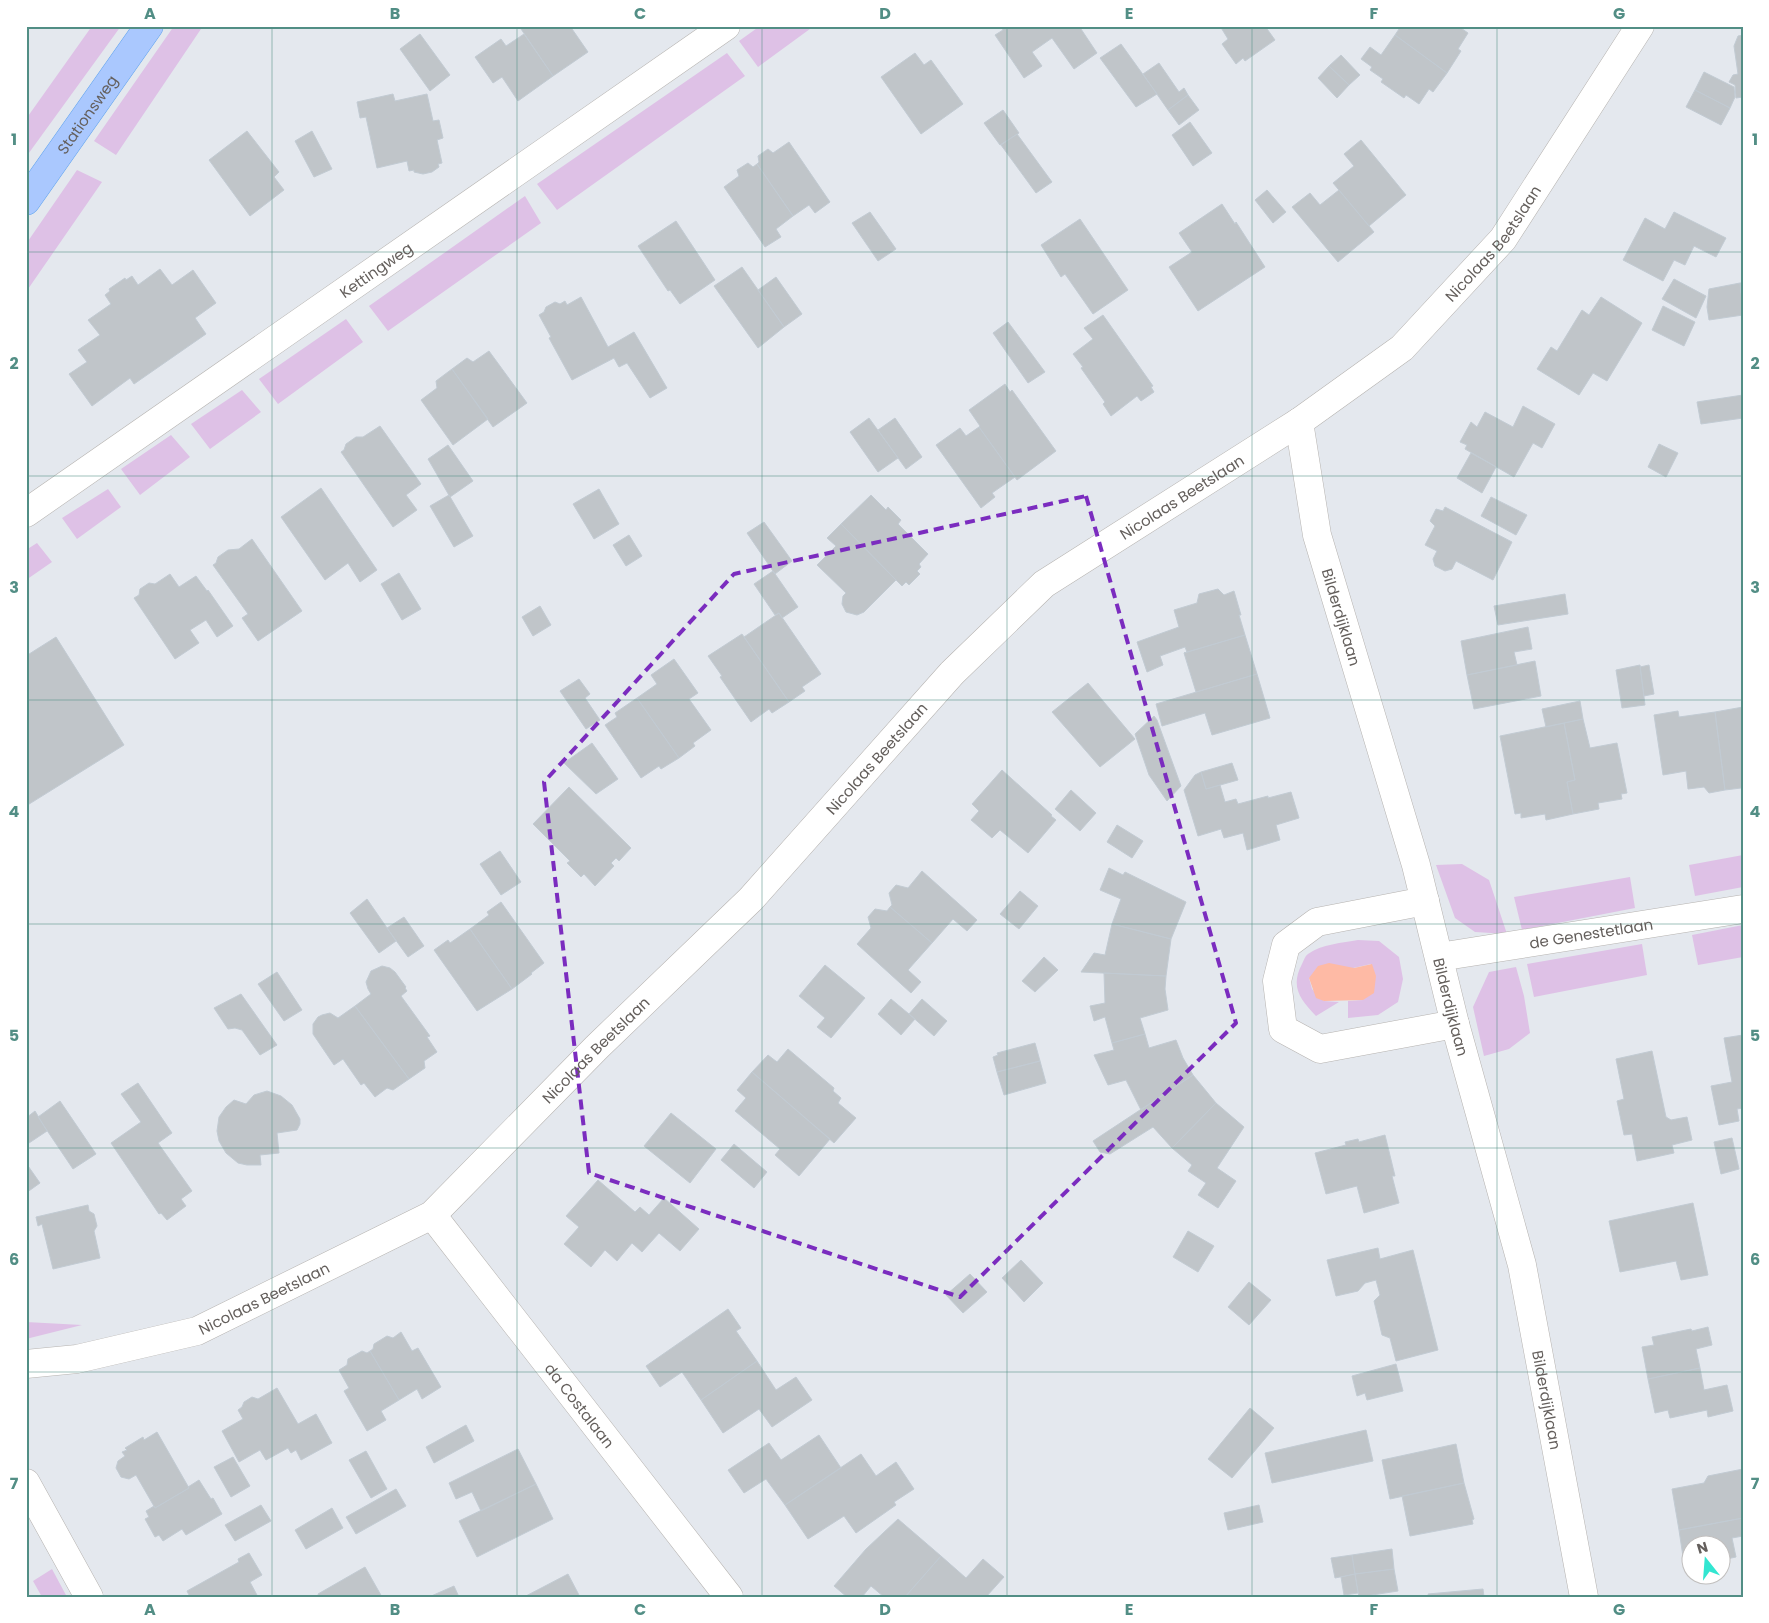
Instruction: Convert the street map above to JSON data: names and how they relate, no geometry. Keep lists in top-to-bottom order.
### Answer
{
  "streets": {
    "main road": ["Stationsweg"],
    "street": [
      "Nicolaas Beetslaan",
      "Kettingweg",
      "Bilderdijklaan",
      "de Genestetlaan",
      "da Costalaan"
    ]
  },
  "crossings": [
    ["Nicolaas Beetslaan", "Bilderdijklaan"],
    ["Nicolaas Beetslaan", "da Costalaan"],
    ["Bilderdijklaan", "de Genestetlaan"]
  ],
  "north": "top",
  "grid": {
    "columns": [
      "A",
      "B",
      "C",
      "D",
      "E",
      "F",
      "G"
    ],
    "rows": [
      "1",
      "2",
      "3",
      "4",
      "5",
      "6",
      "7"
    ]
  }
}
